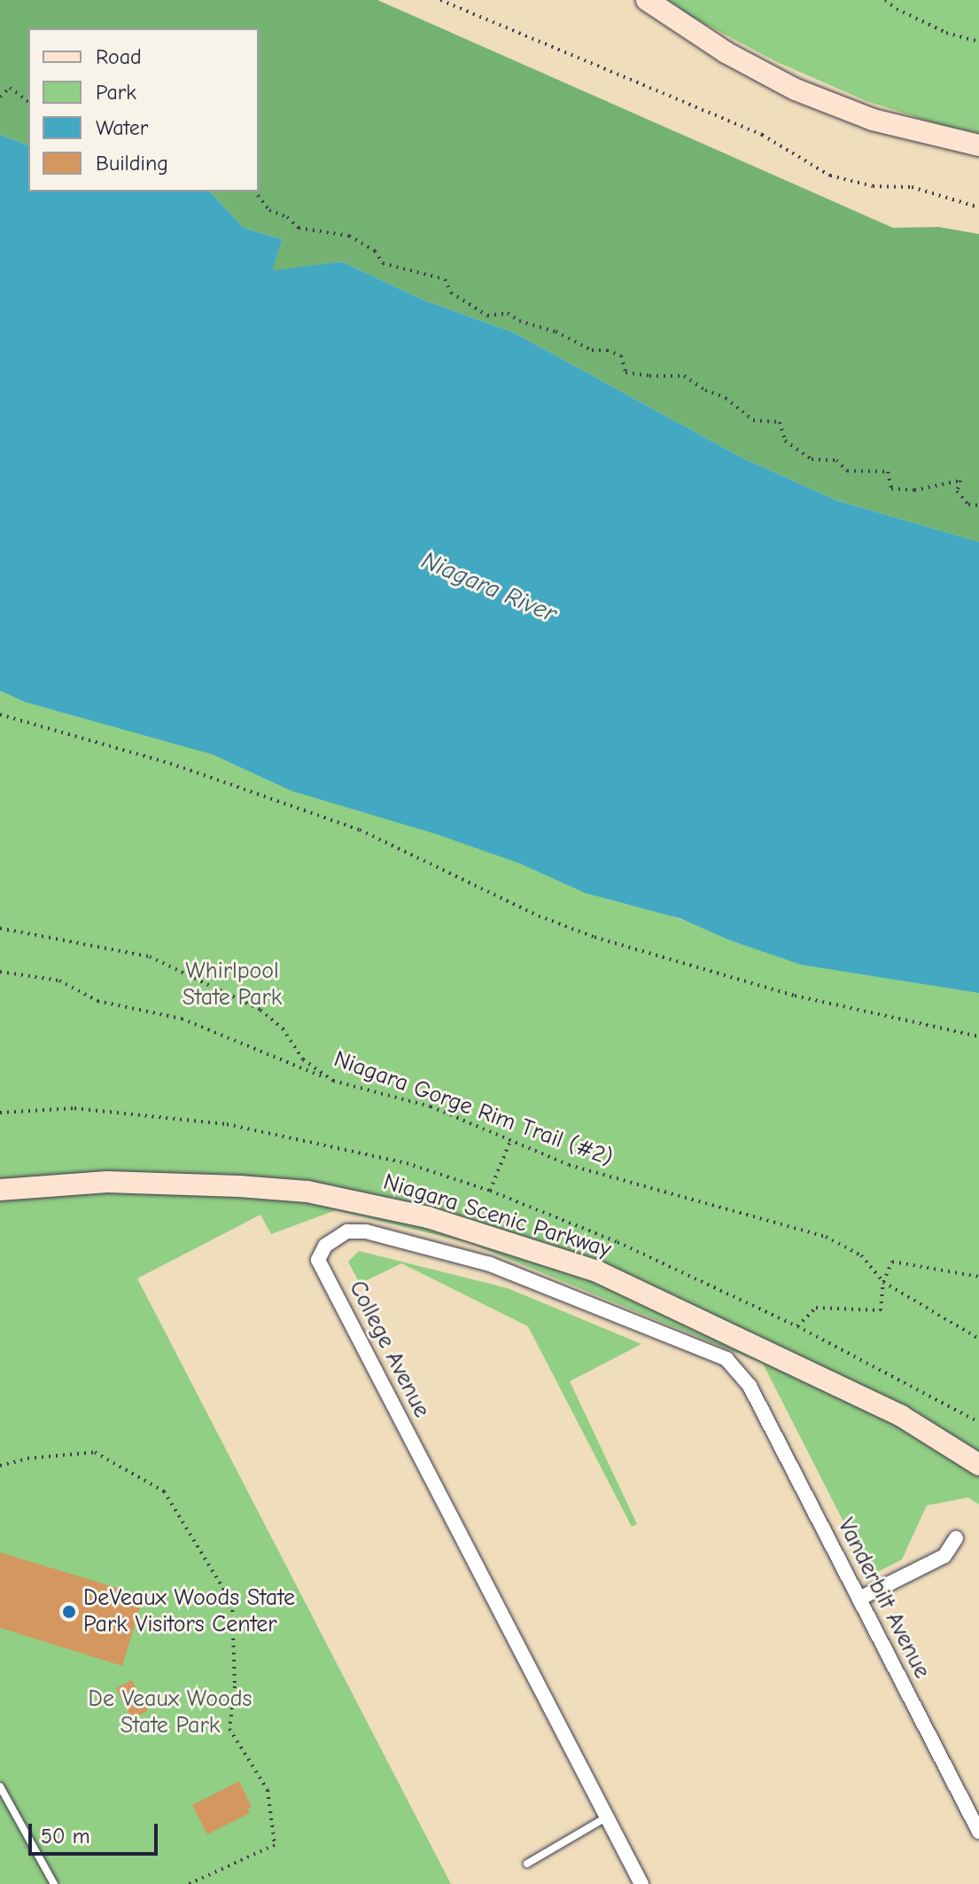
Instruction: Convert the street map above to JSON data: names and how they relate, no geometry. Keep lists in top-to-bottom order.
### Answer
{
  "streets": {
    "main road": ["Niagara Scenic Parkway"],
    "street": ["College Avenue", "Vanderbilt Avenue"],
    "path": ["Niagara Gorge Rim Trail (#2)"]
  },
  "crossings": [
    ["College Avenue", "Vanderbilt Avenue"]
  ],
  "water": ["Niagara River"],
  "parks": ["Whirlpool State Park", "De Veaux Woods State Park"],
  "places": ["DeVeaux Woods State Park Visitors Center"],
  "legend": [
    "Road",
    "Park",
    "Water",
    "Building"
  ],
  "scale_bar": "50 m"
}
